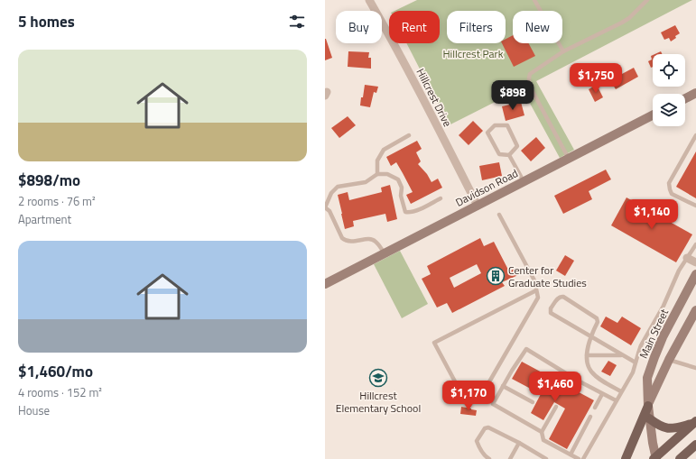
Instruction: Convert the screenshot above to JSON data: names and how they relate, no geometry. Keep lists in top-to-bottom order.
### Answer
{
  "streets": {
    "street": ["Hillcrest Drive", "Davidson Road", "Main Street"]
  },
  "crossings": [
    ["Hillcrest Drive", "Davidson Road"]
  ],
  "parks": ["Hillcrest Park"],
  "places": {
    "building": ["Center for Graduate Studies"],
    "school or university": ["Hillcrest Elementary School"]
  },
  "page": {
    "heading": "5 homes",
    "chip": [
      "Buy",
      "Rent",
      "Filters",
      "New"
    ],
    "list": [
      {
        "name": "$898/mo",
        "note": "2 rooms · 76 m² · Apartment"
      },
      {
        "name": "$1,460/mo",
        "note": "4 rooms · 152 m² · House"
      }
    ],
    "price": [
      "$1,750",
      "$898",
      "$1,140",
      "$1,460",
      "$1,170"
    ]
  }
}
